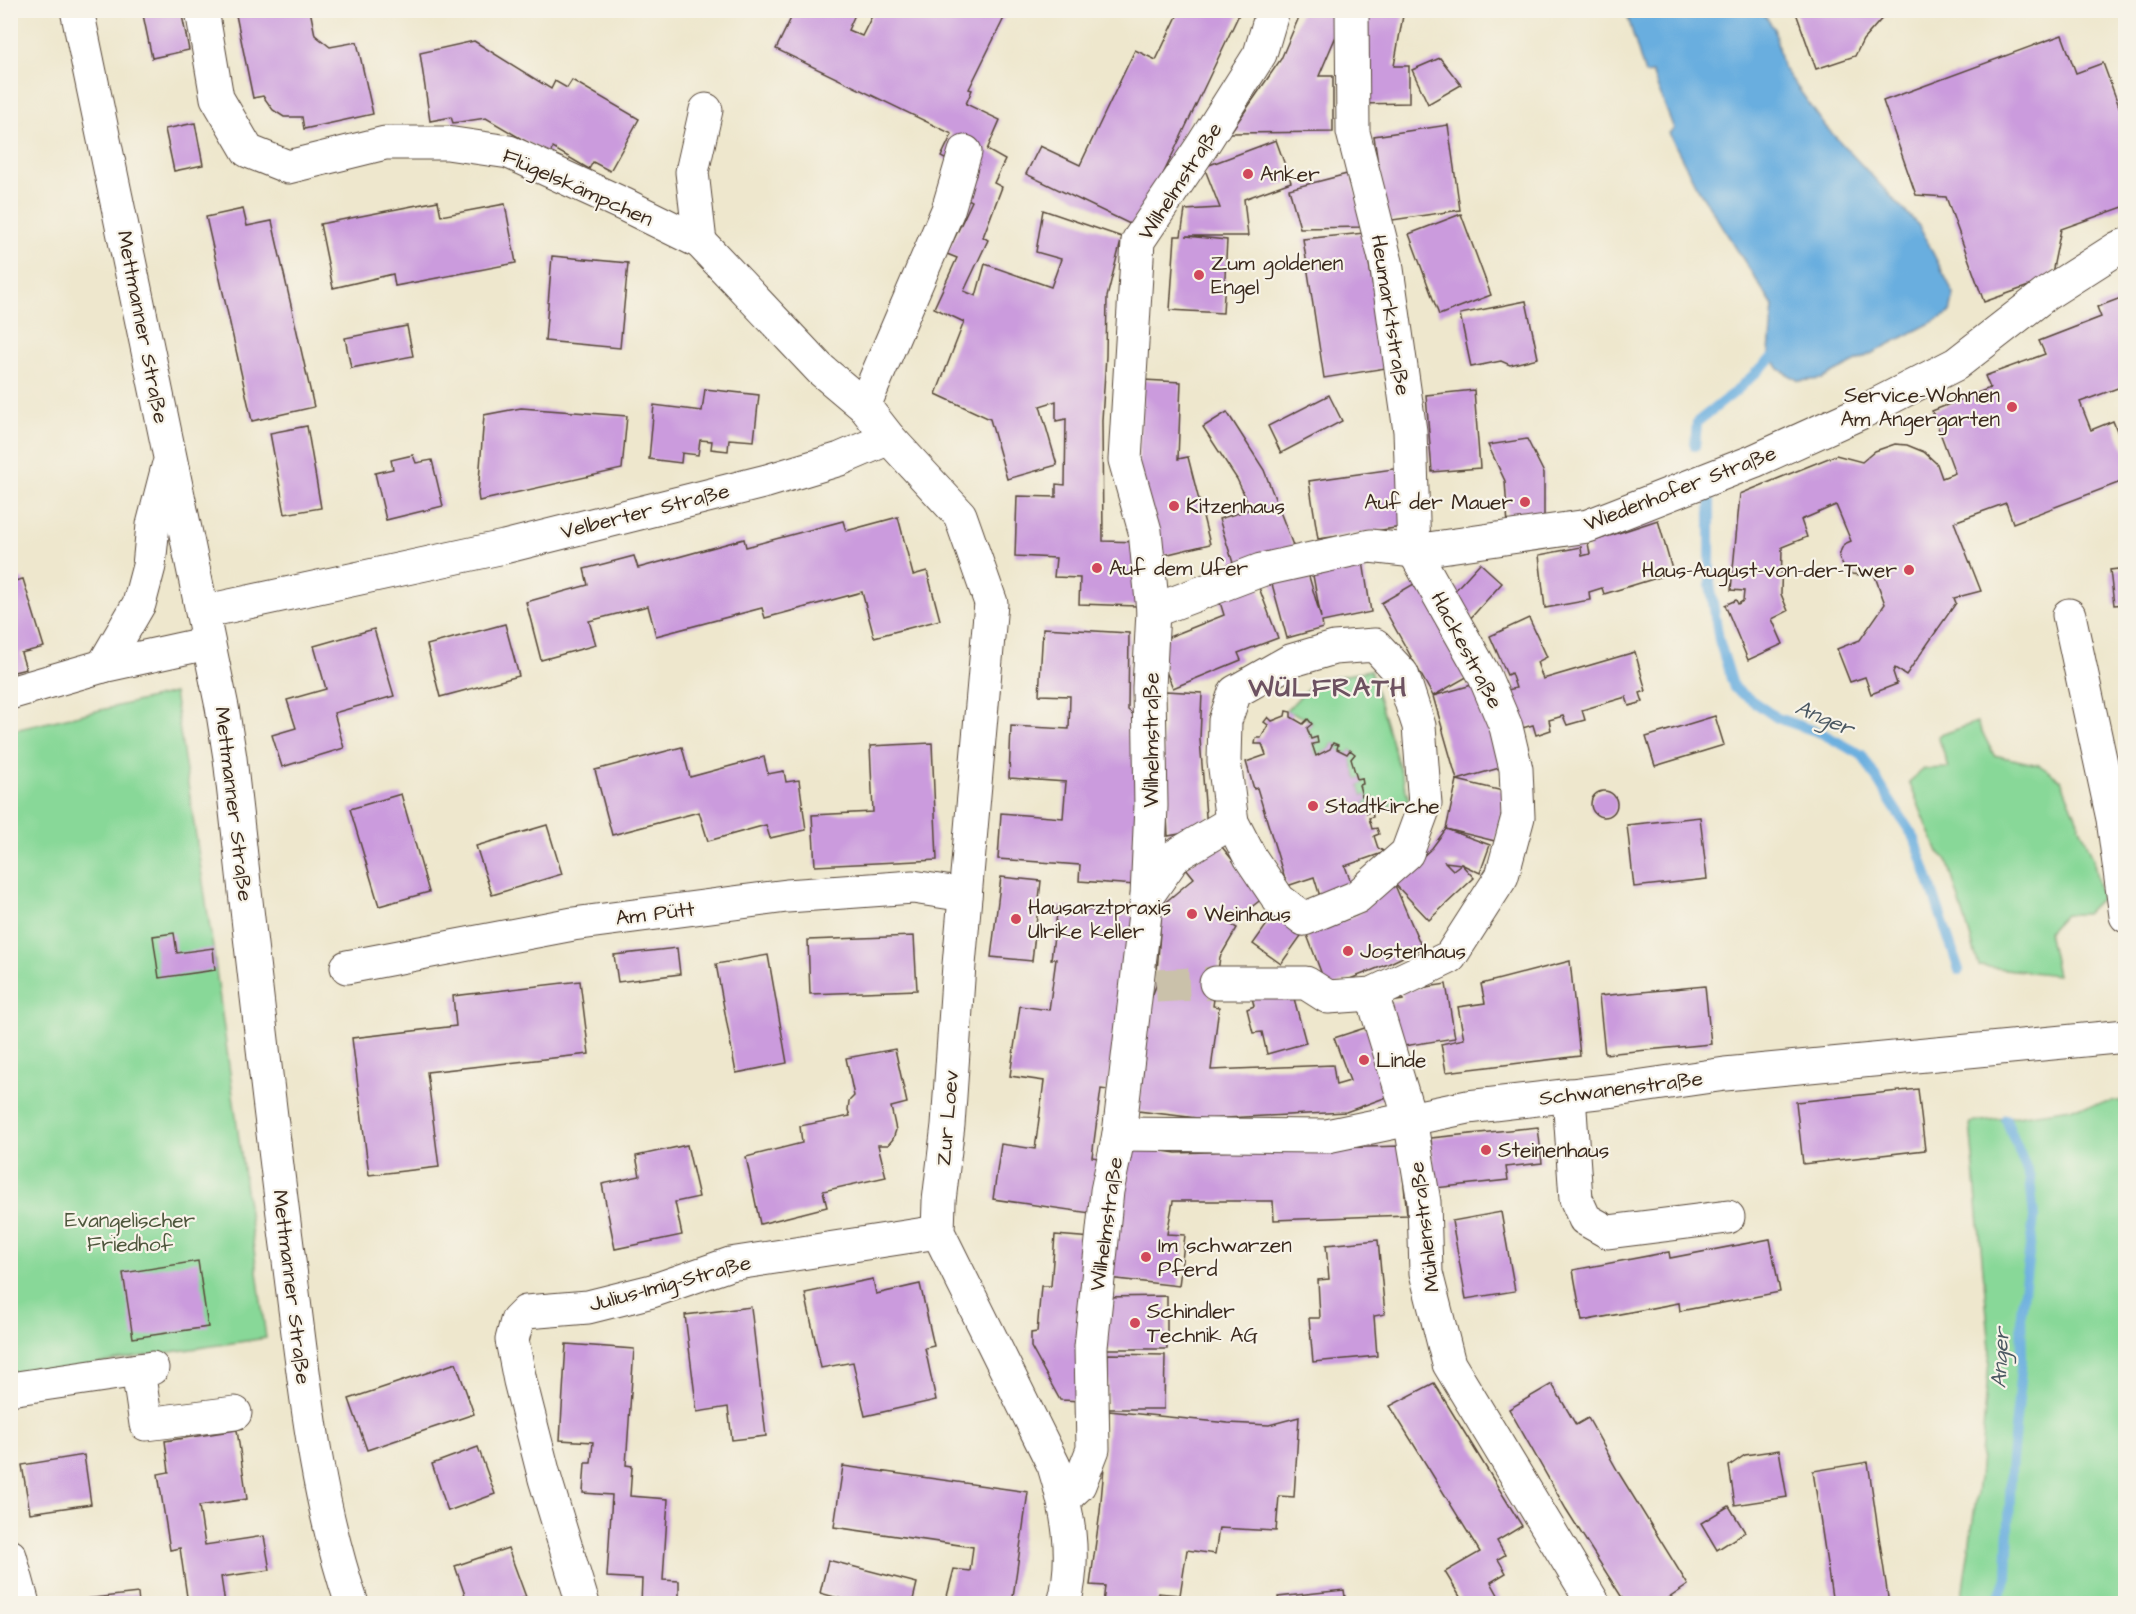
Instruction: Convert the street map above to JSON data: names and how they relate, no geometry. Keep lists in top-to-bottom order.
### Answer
{
  "streets": {
    "street": [
      "Wilhelmstraße",
      "Flügelskämpchen",
      "Heumarktstraße",
      "Mettmanner Straße",
      "Wiedenhofer Straße",
      "Velberter Straße",
      "Hackestraße",
      "Am Pütt",
      "Schwanenstraße",
      "Zur Loev",
      "Mühlenstraße",
      "Julius-Imig-Straße"
    ]
  },
  "crossings": [
    ["Wilhelmstraße", "Wiedenhofer Straße"],
    ["Wilhelmstraße", "Schwanenstraße"],
    ["Wilhelmstraße", "Zur Loev"],
    ["Flügelskämpchen", "Velberter Straße"],
    ["Flügelskämpchen", "Zur Loev"],
    ["Heumarktstraße", "Wiedenhofer Straße"],
    ["Heumarktstraße", "Hackestraße"],
    ["Mettmanner Straße", "Velberter Straße"],
    ["Wiedenhofer Straße", "Hackestraße"],
    ["Velberter Straße", "Zur Loev"],
    ["Hackestraße", "Mühlenstraße"],
    ["Am Pütt", "Zur Loev"],
    ["Schwanenstraße", "Mühlenstraße"],
    ["Zur Loev", "Julius-Imig-Straße"]
  ],
  "districts": ["WÜLFRATH"],
  "water": ["Anger"],
  "parks": ["Evangelischer Friedhof"],
  "places": [
    "Anker",
    "Zum goldenen Engel",
    "Service-Wohnen Am Angergarten",
    "Auf der Mauer",
    "Kitzenhaus",
    "Auf dem Ufer",
    "Haus-August-von-der-Twer",
    "Stadtkirche",
    "Weinhaus",
    "Hausarztpraxis Ulrike keller",
    "Jostenhaus",
    "Linde",
    "Steinenhaus",
    "Im schwarzen Pferd",
    "Schindler Technik AG"
  ]
}
